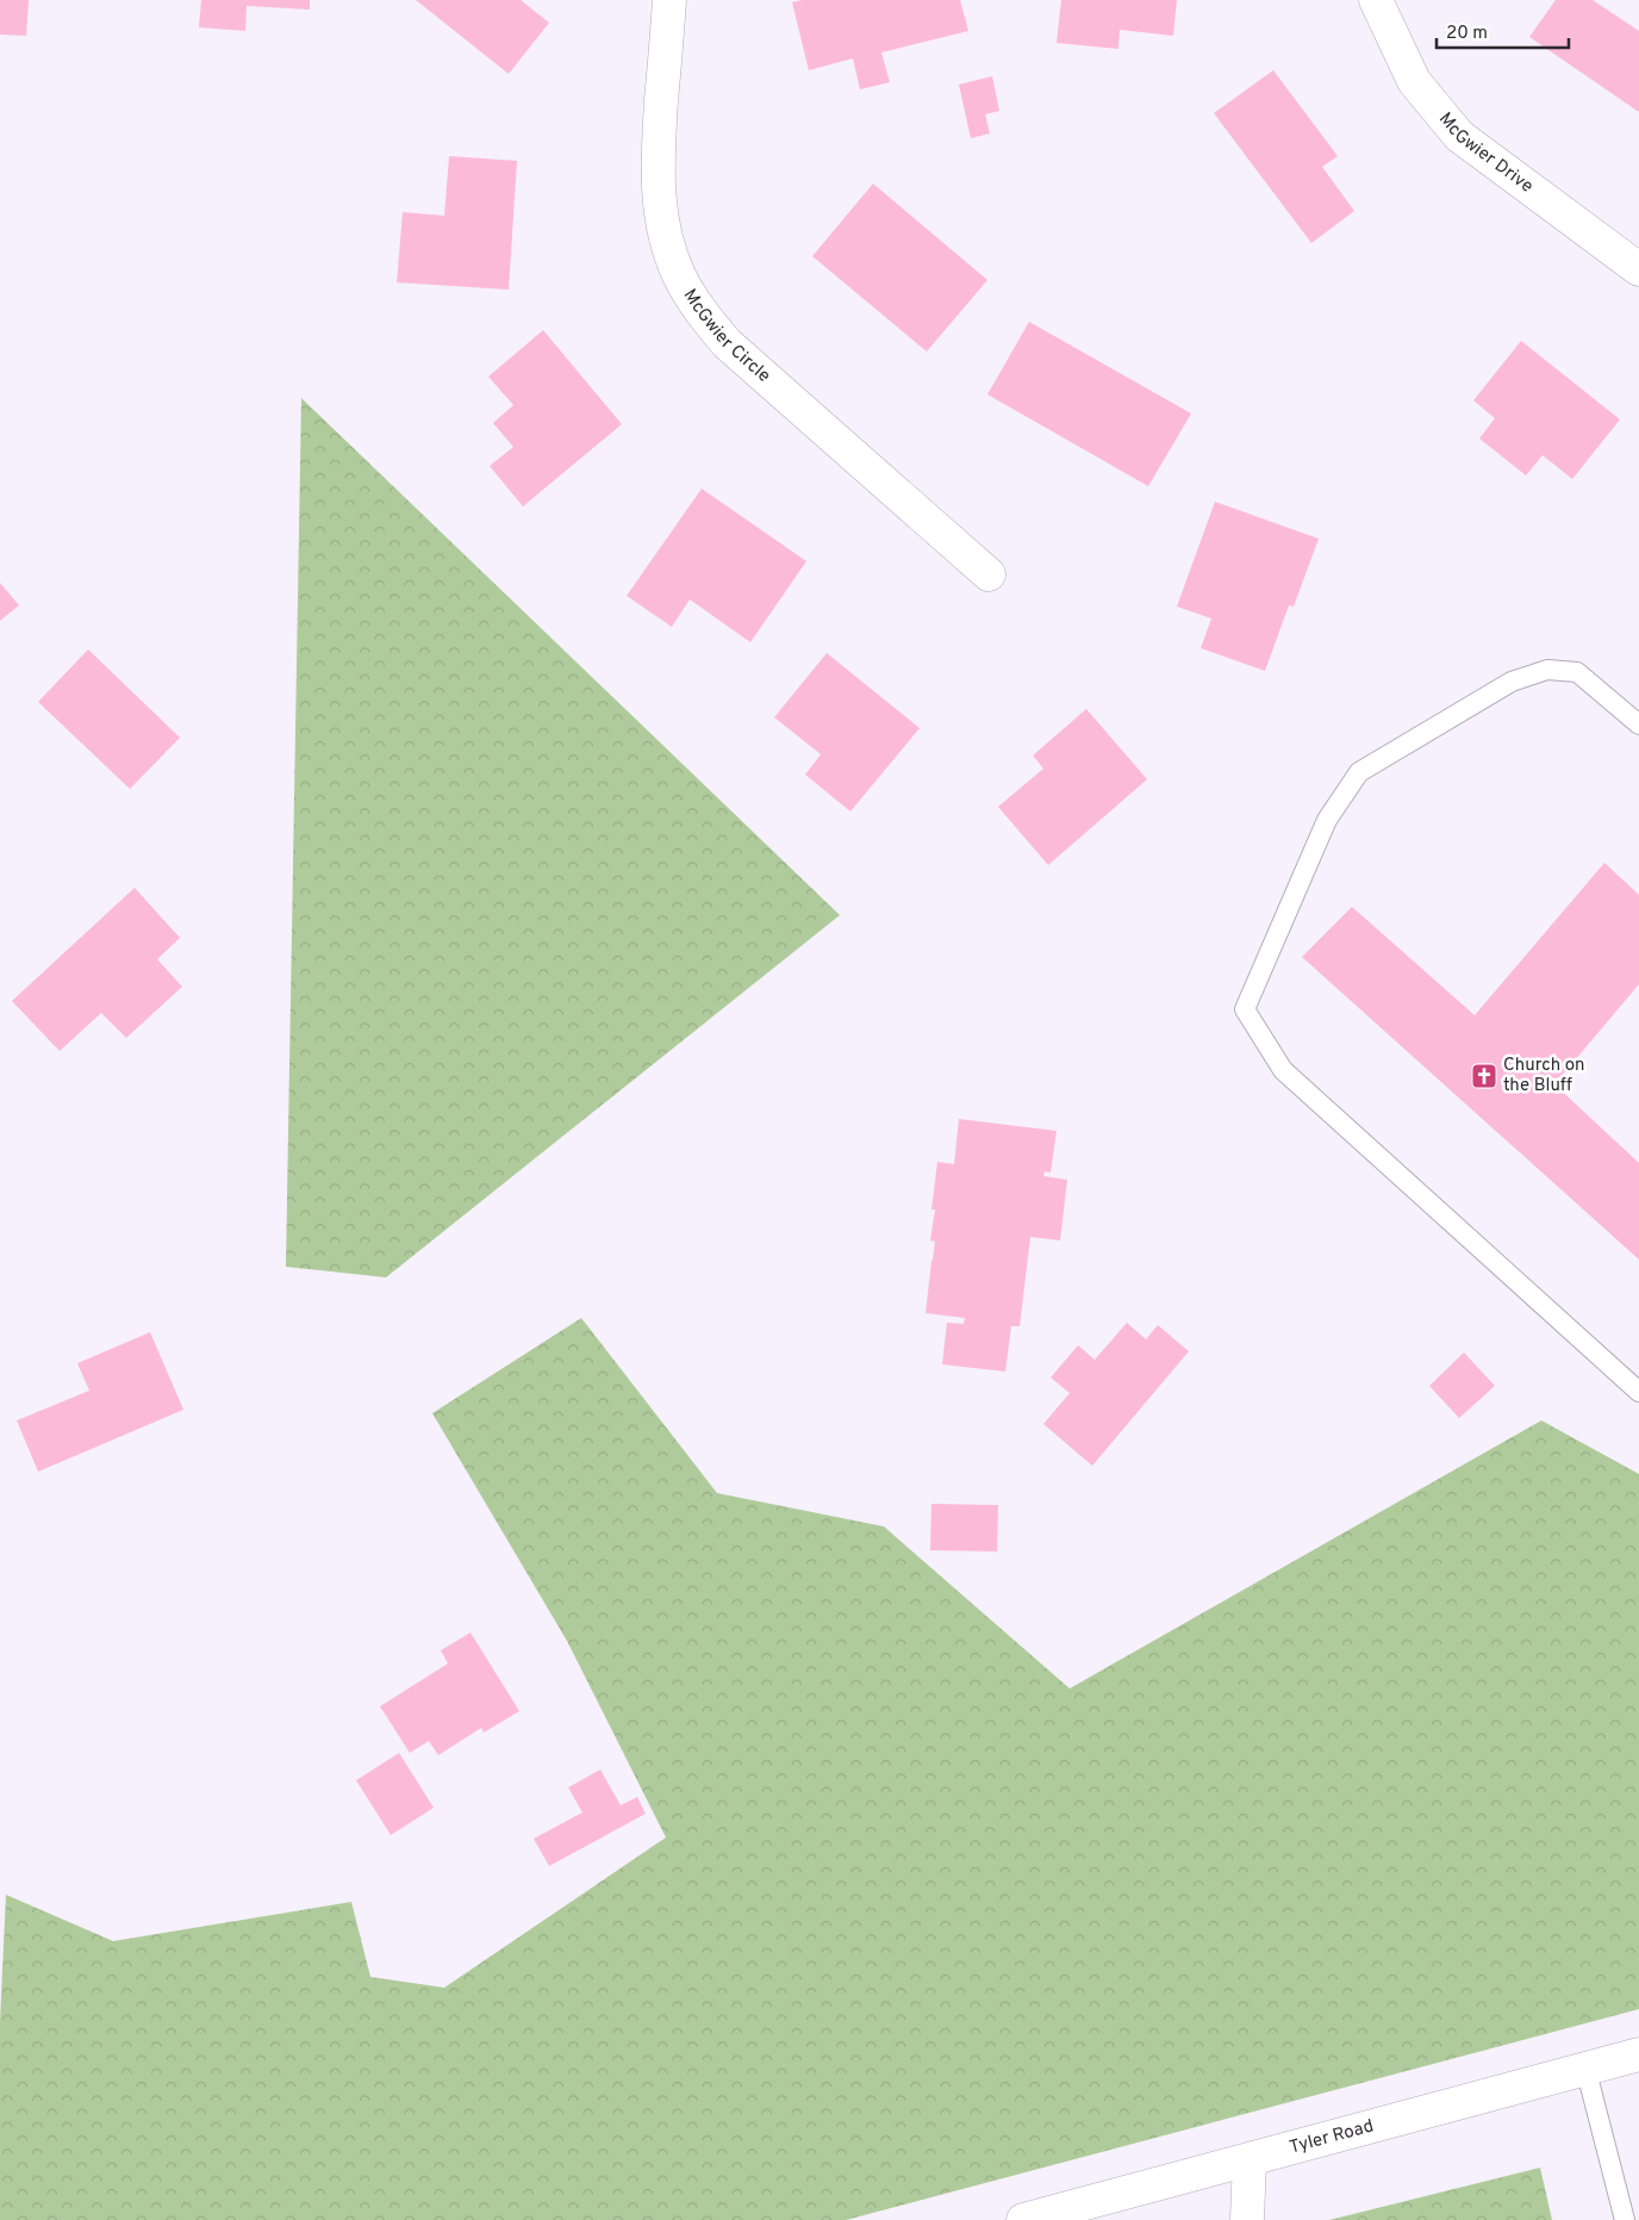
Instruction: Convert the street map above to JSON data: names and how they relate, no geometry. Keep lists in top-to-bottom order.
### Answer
{
  "streets": {
    "street": ["McGwier Drive", "McGwier Circle", "Tyler Road"]
  },
  "places": {
    "church": ["Church on the Bluff"]
  },
  "scale_bar": "20 m"
}
